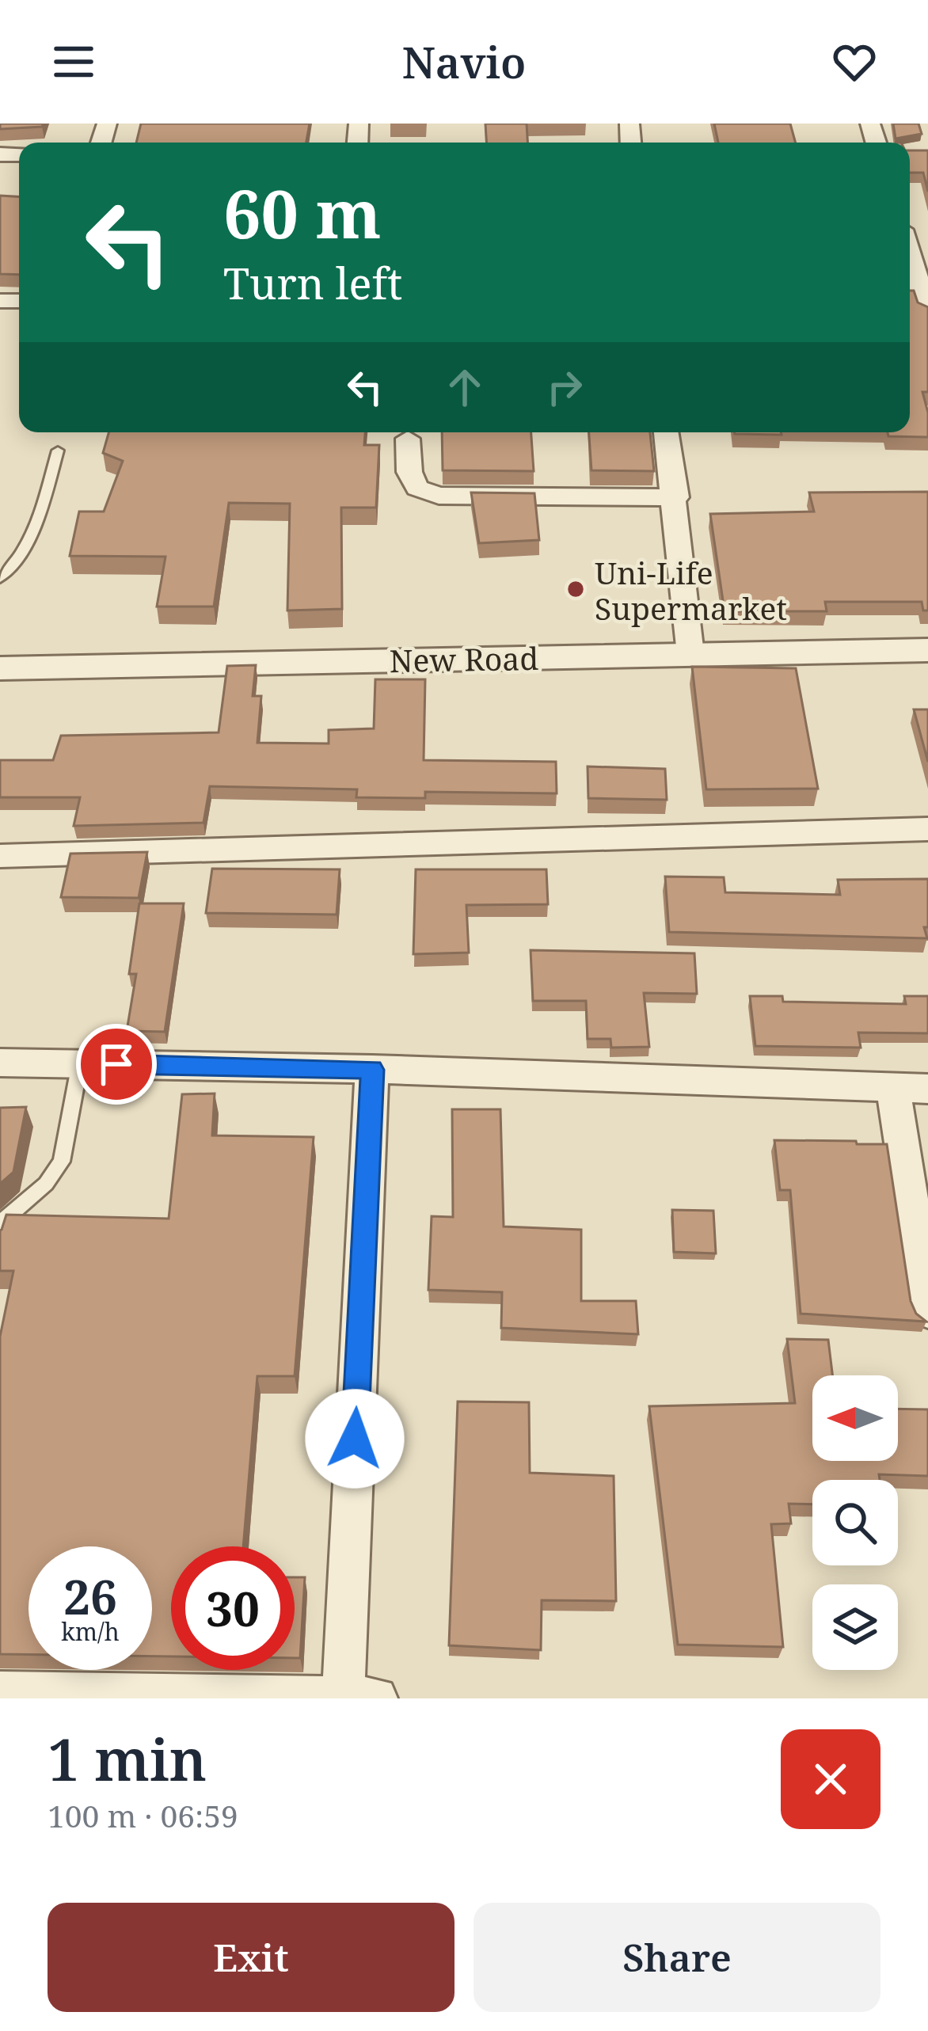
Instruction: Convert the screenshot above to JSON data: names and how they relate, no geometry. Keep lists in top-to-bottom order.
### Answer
{
  "streets": {
    "street": ["New Road"]
  },
  "places": ["Uni-Life Supermarket"],
  "north": "left",
  "page": {
    "header": "Navio",
    "turn": ["60 m", "Turn left"],
    "speed": "26 km/h",
    "limit": "30",
    "heading": ["1 min", "100 m · 06:59"],
    "buttons": ["Exit", "Share"]
  }
}
